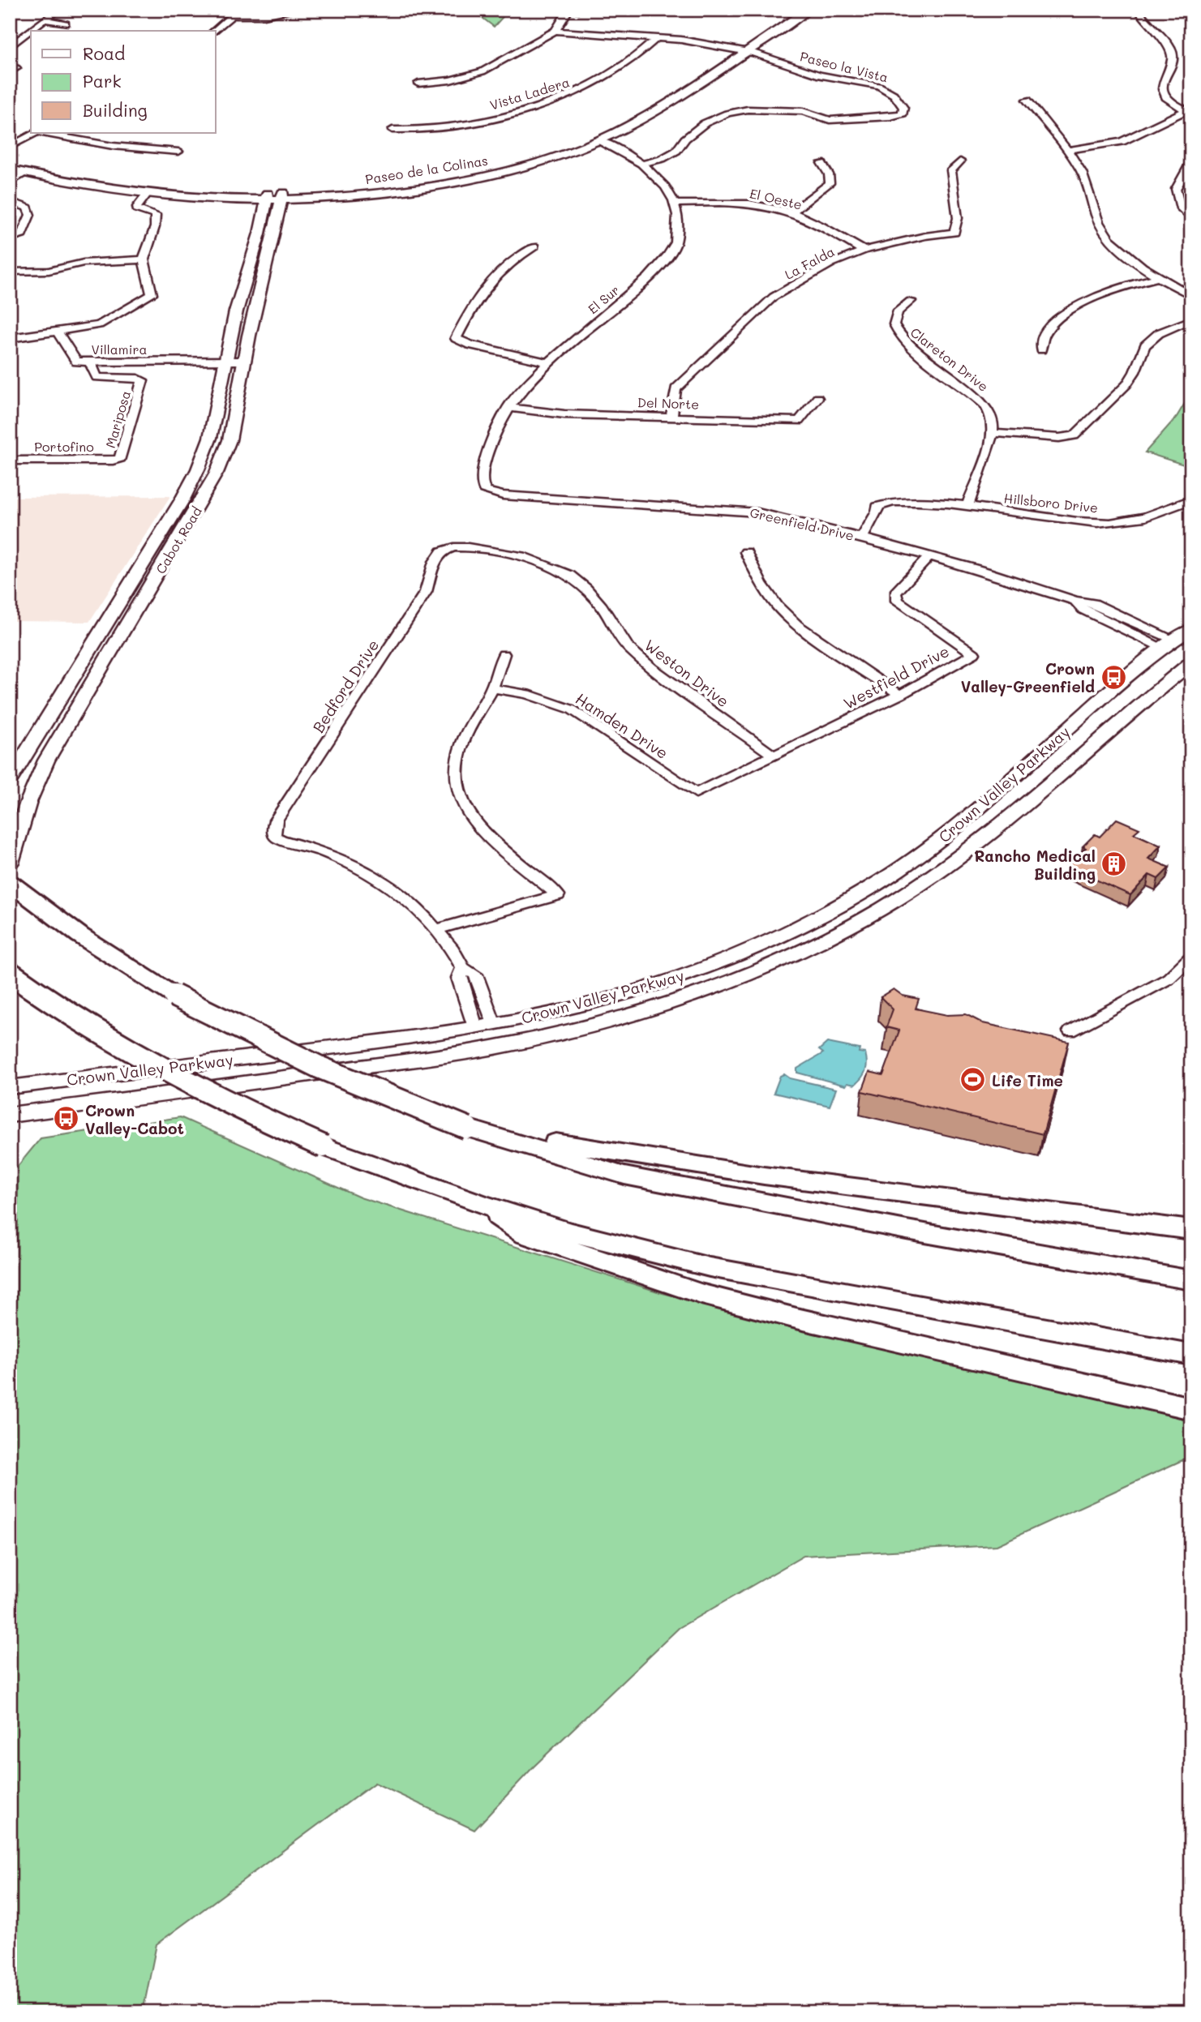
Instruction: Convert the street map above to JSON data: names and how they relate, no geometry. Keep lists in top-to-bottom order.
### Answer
{
  "streets": {
    "main road": [
      "Paseo de la Colinas",
      "Greenfield Drive",
      "Cabot Road",
      "Crown Valley Parkway"
    ],
    "street": [
      "Paseo la Vista",
      "Vista Ladera",
      "El Oeste",
      "La Falda",
      "El Sur",
      "Villamira",
      "Clareton Drive",
      "Del Norte",
      "Mariposa",
      "Portofino",
      "Hillsboro Drive",
      "Weston Drive",
      "Westfield Drive",
      "Bedford Drive",
      "Hamden Drive"
    ]
  },
  "crossings": [
    ["Paseo la Vista", "Vista Ladera"],
    ["Paseo la Vista", "Paseo de la Colinas"],
    ["Paseo la Vista", "El Sur"],
    ["Paseo de la Colinas", "El Sur"],
    ["Paseo de la Colinas", "Cabot Road"],
    ["El Oeste", "La Falda"],
    ["El Oeste", "El Sur"],
    ["La Falda", "Del Norte"],
    ["El Sur", "Del Norte"],
    ["El Sur", "Greenfield Drive"],
    ["Villamira", "Mariposa"],
    ["Villamira", "Cabot Road"],
    ["Mariposa", "Portofino"],
    ["Hillsboro Drive", "Greenfield Drive"],
    ["Greenfield Drive", "Westfield Drive"],
    ["Greenfield Drive", "Crown Valley Parkway"],
    ["Weston Drive", "Westfield Drive"],
    ["Weston Drive", "Bedford Drive"],
    ["Westfield Drive", "Hamden Drive"]
  ],
  "places": {
    "bus stop": ["Crown Valley-Greenfield", "Crown Valley-Cabot"],
    "building": ["Rancho Medical Building"],
    "sports": ["Life Time"]
  },
  "legend": ["Road", "Park", "Building"]
}
